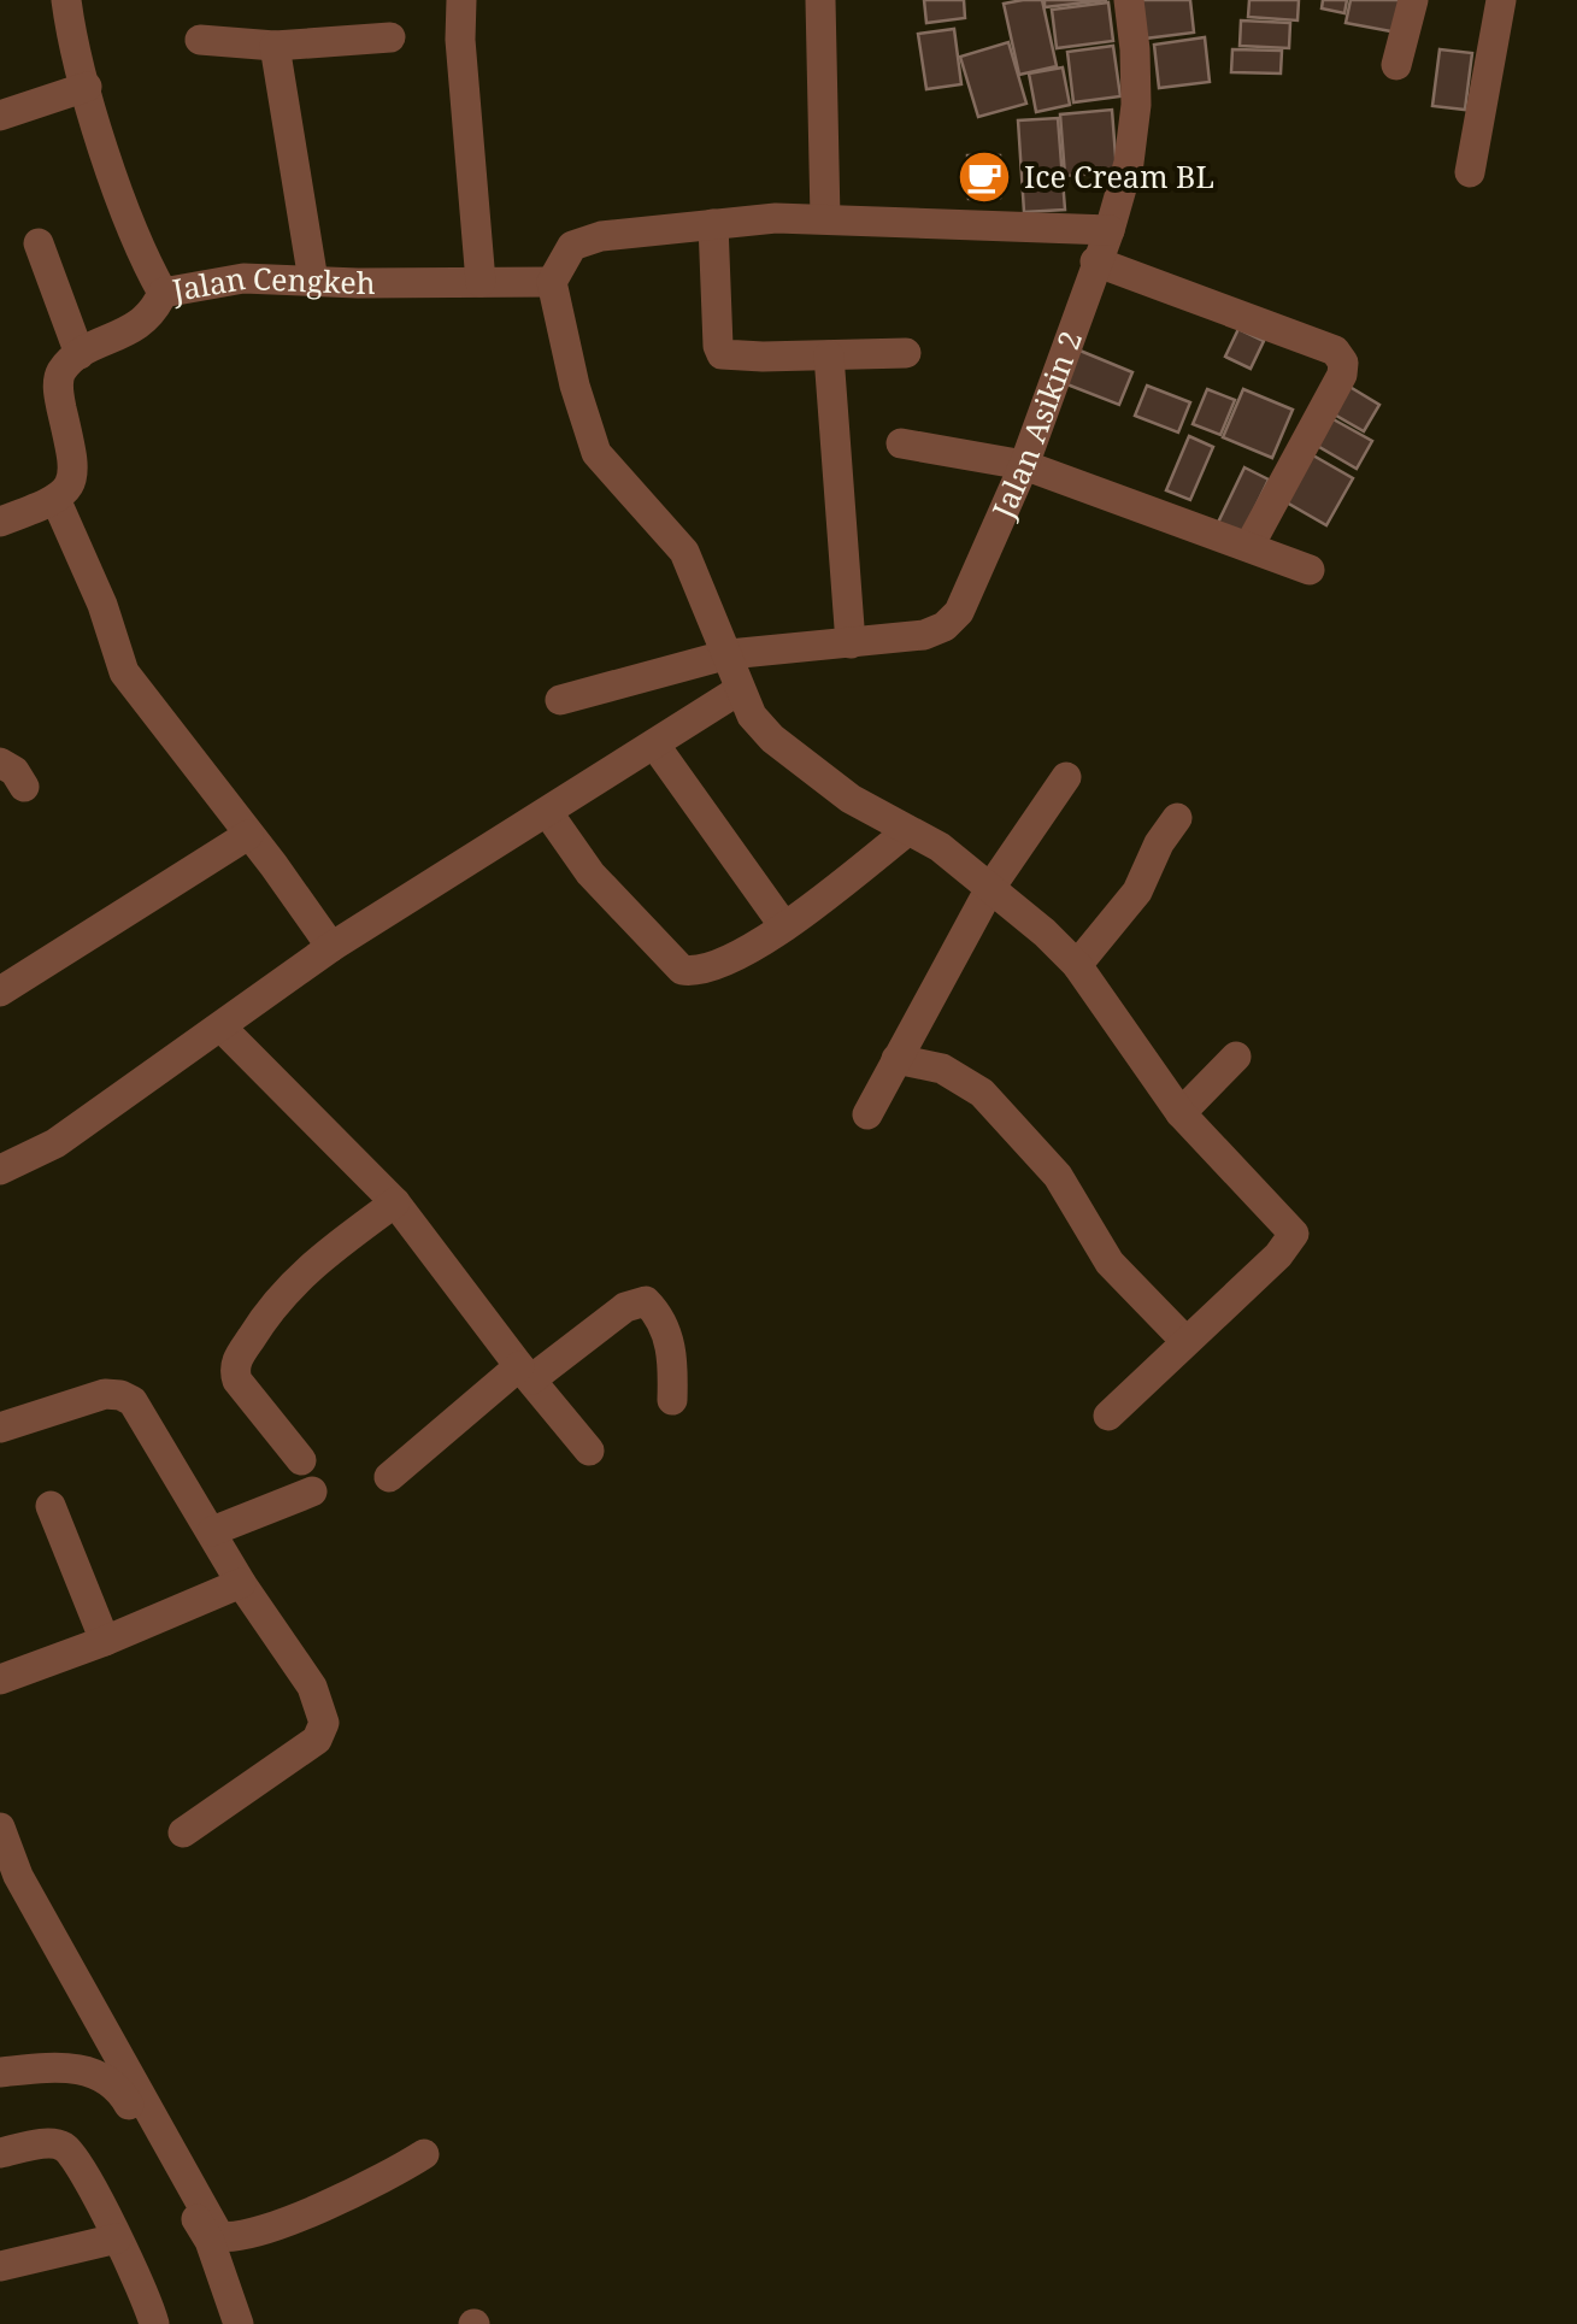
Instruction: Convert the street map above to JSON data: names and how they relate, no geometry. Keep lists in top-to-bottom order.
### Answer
{
  "streets": {
    "street": ["Jalan Cengkeh", "Jalan Asikin 2"]
  },
  "places": {
    "cafe": ["Ice Cream BL"]
  }
}
